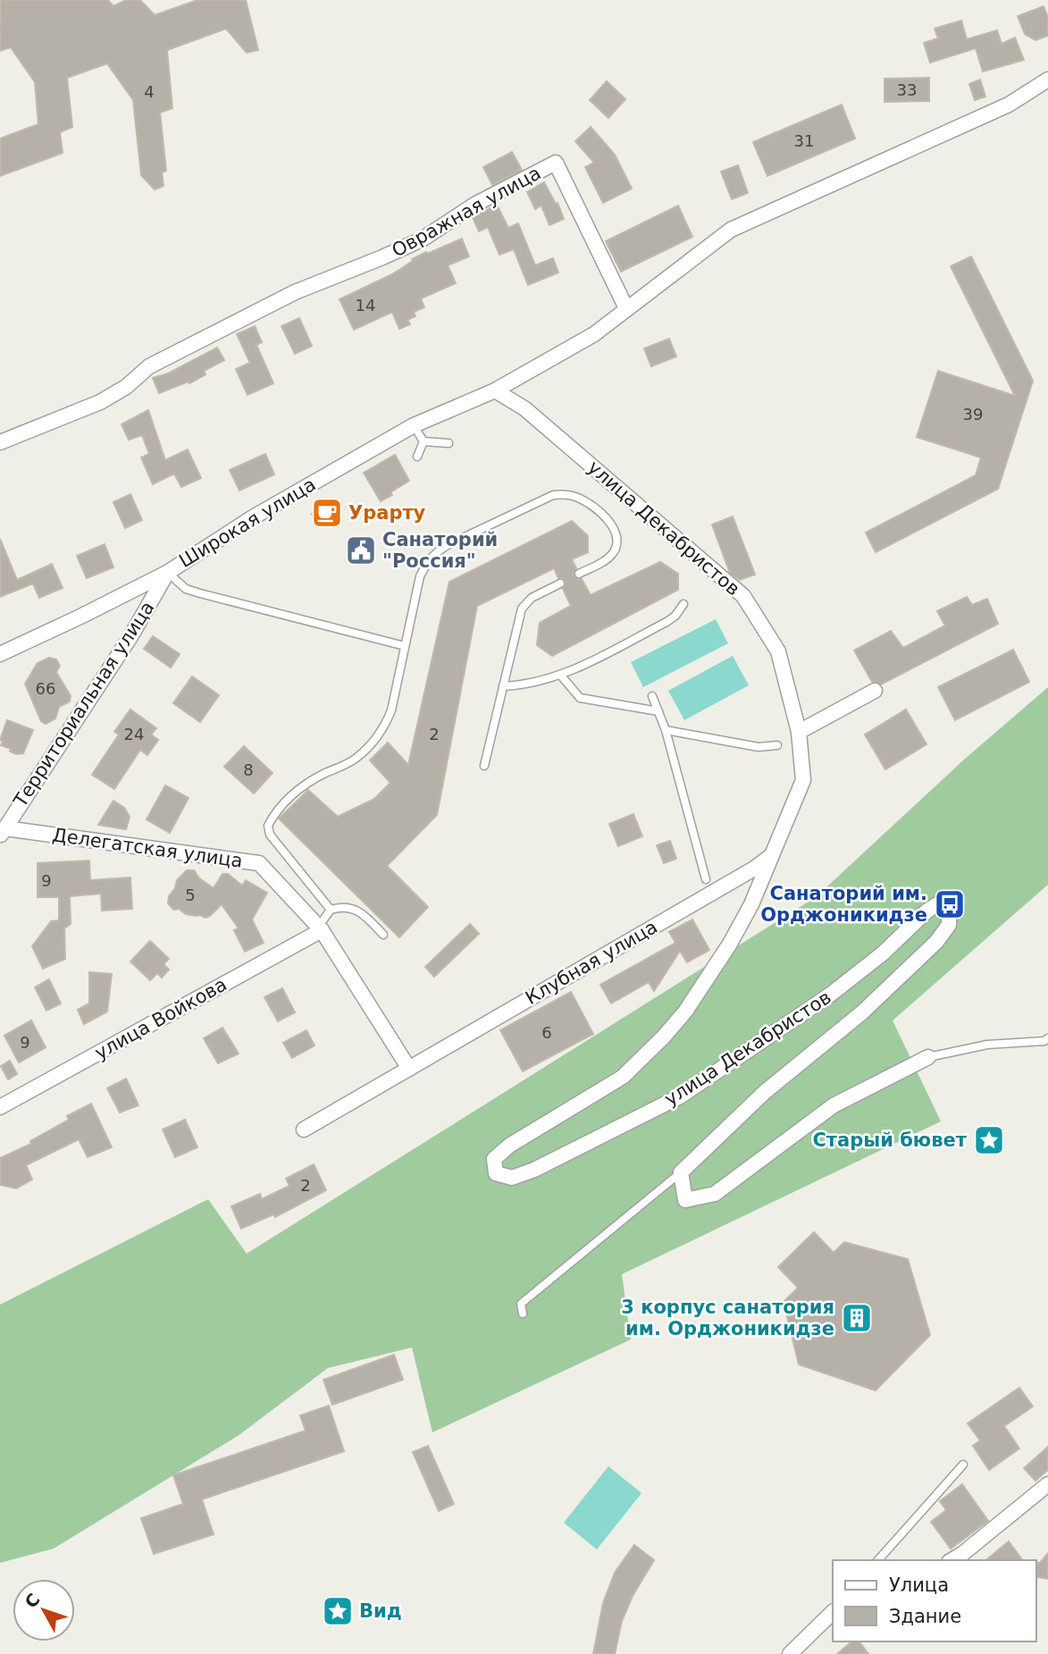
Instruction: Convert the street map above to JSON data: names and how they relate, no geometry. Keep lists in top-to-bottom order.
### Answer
{
  "streets": {
    "street": [
      "Овражная улица",
      "Широкая улица",
      "улица Декабристов",
      "Территориальная улица",
      "Делегатская улица",
      "Клубная улица",
      "улица Войкова"
    ]
  },
  "crossings": [
    ["Широкая улица", "улица Декабристов"],
    ["Широкая улица", "Территориальная улица"],
    ["улица Декабристов", "Клубная улица"],
    ["Территориальная улица", "Делегатская улица"],
    ["Делегатская улица", "Клубная улица"],
    ["Делегатская улица", "улица Войкова"]
  ],
  "places": {
    "cafe": ["Урарту"],
    "public building": ["Санаторий \"Россия\""],
    "bus stop": ["Санаторий им. Орджоникидзе"],
    "place": ["Старый бювет", "Вид"],
    "building": ["3 корпус санатория им. Орджоникидзе"]
  },
  "house_numbers": [
    "33",
    "4",
    "31",
    "14",
    "39",
    "66",
    "24",
    "2",
    "8",
    "9",
    "5",
    "6",
    "9",
    "2"
  ],
  "legend": ["Улица", "Здание"],
  "north": "top left"
}
